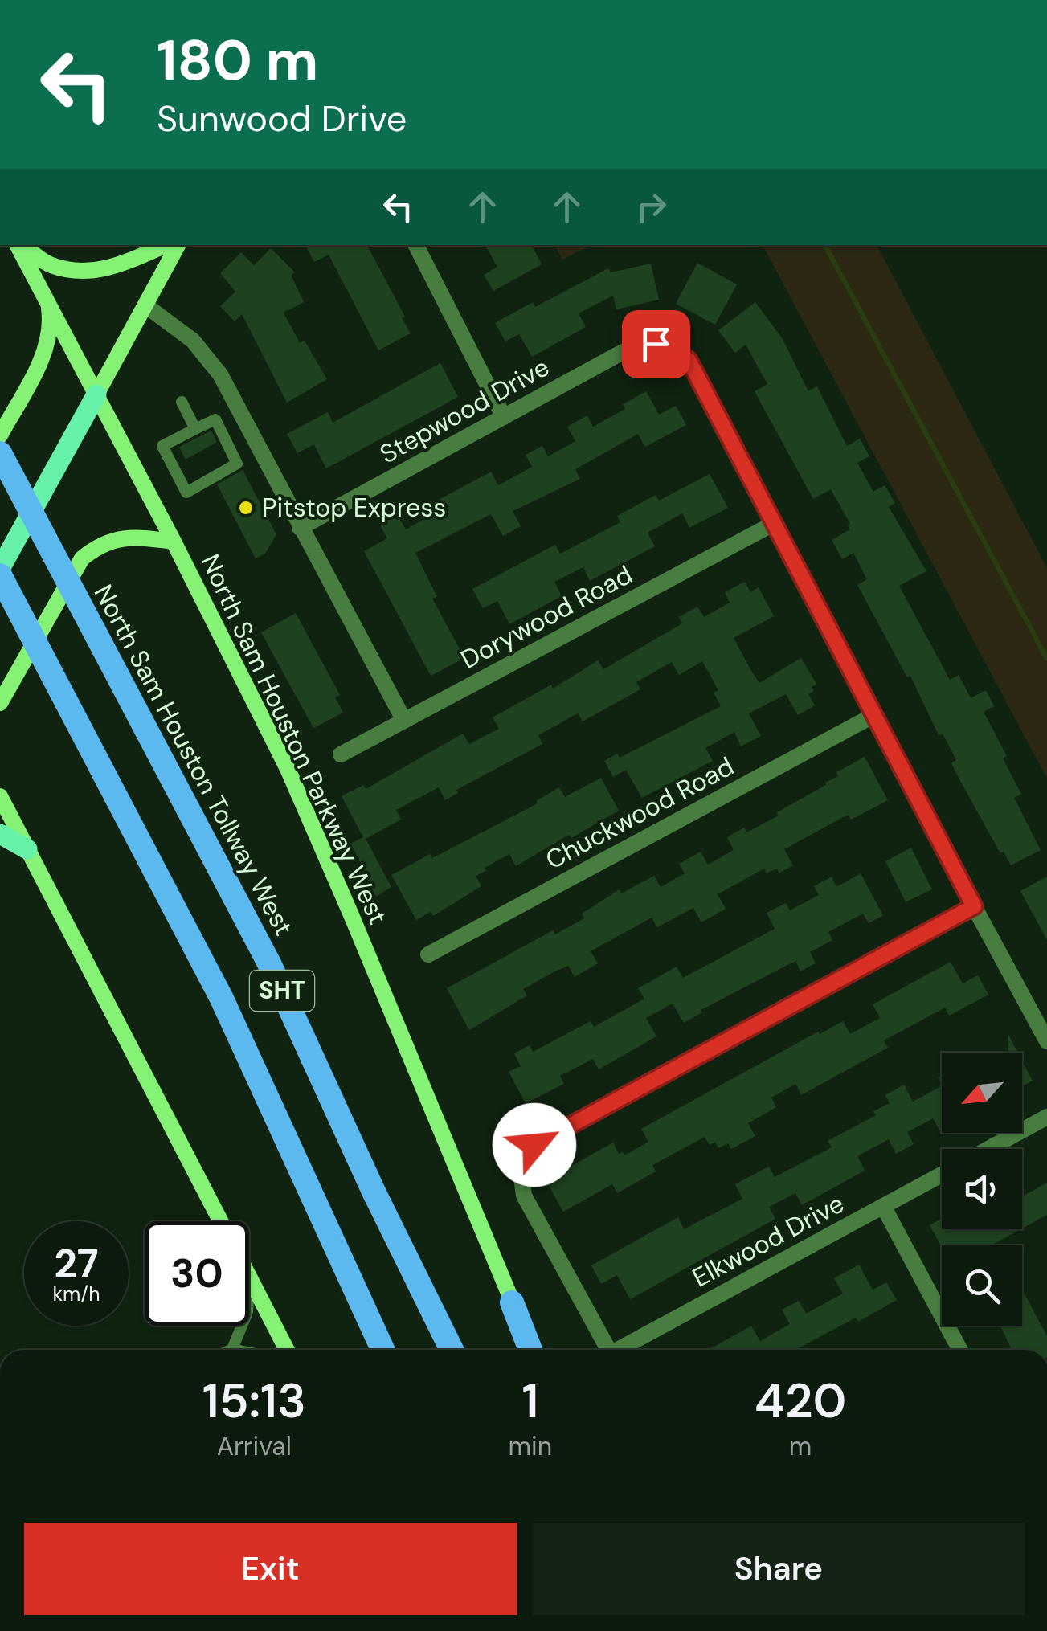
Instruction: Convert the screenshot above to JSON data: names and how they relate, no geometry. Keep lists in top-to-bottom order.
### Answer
{
  "streets": {
    "highway": ["North Sam Houston Tollway West", "SHT"],
    "main road": ["North Sam Houston Parkway West"],
    "street": [
      "Stepwood Drive",
      "Dorywood Road",
      "Chuckwood Road",
      "Elkwood Drive"
    ]
  },
  "crossings": [
    ["Stepwood Drive", "Dorywood Road"]
  ],
  "places": ["Pitstop Express"],
  "north": "bottom left",
  "page": {
    "turn": ["180 m", "Sunwood Drive"],
    "speed": "27 km/h",
    "limit": "30",
    "eta": [
      "15:13",
      "Arrival",
      "1",
      "min",
      "420",
      "m"
    ],
    "buttons": ["Exit", "Share"]
  }
}
